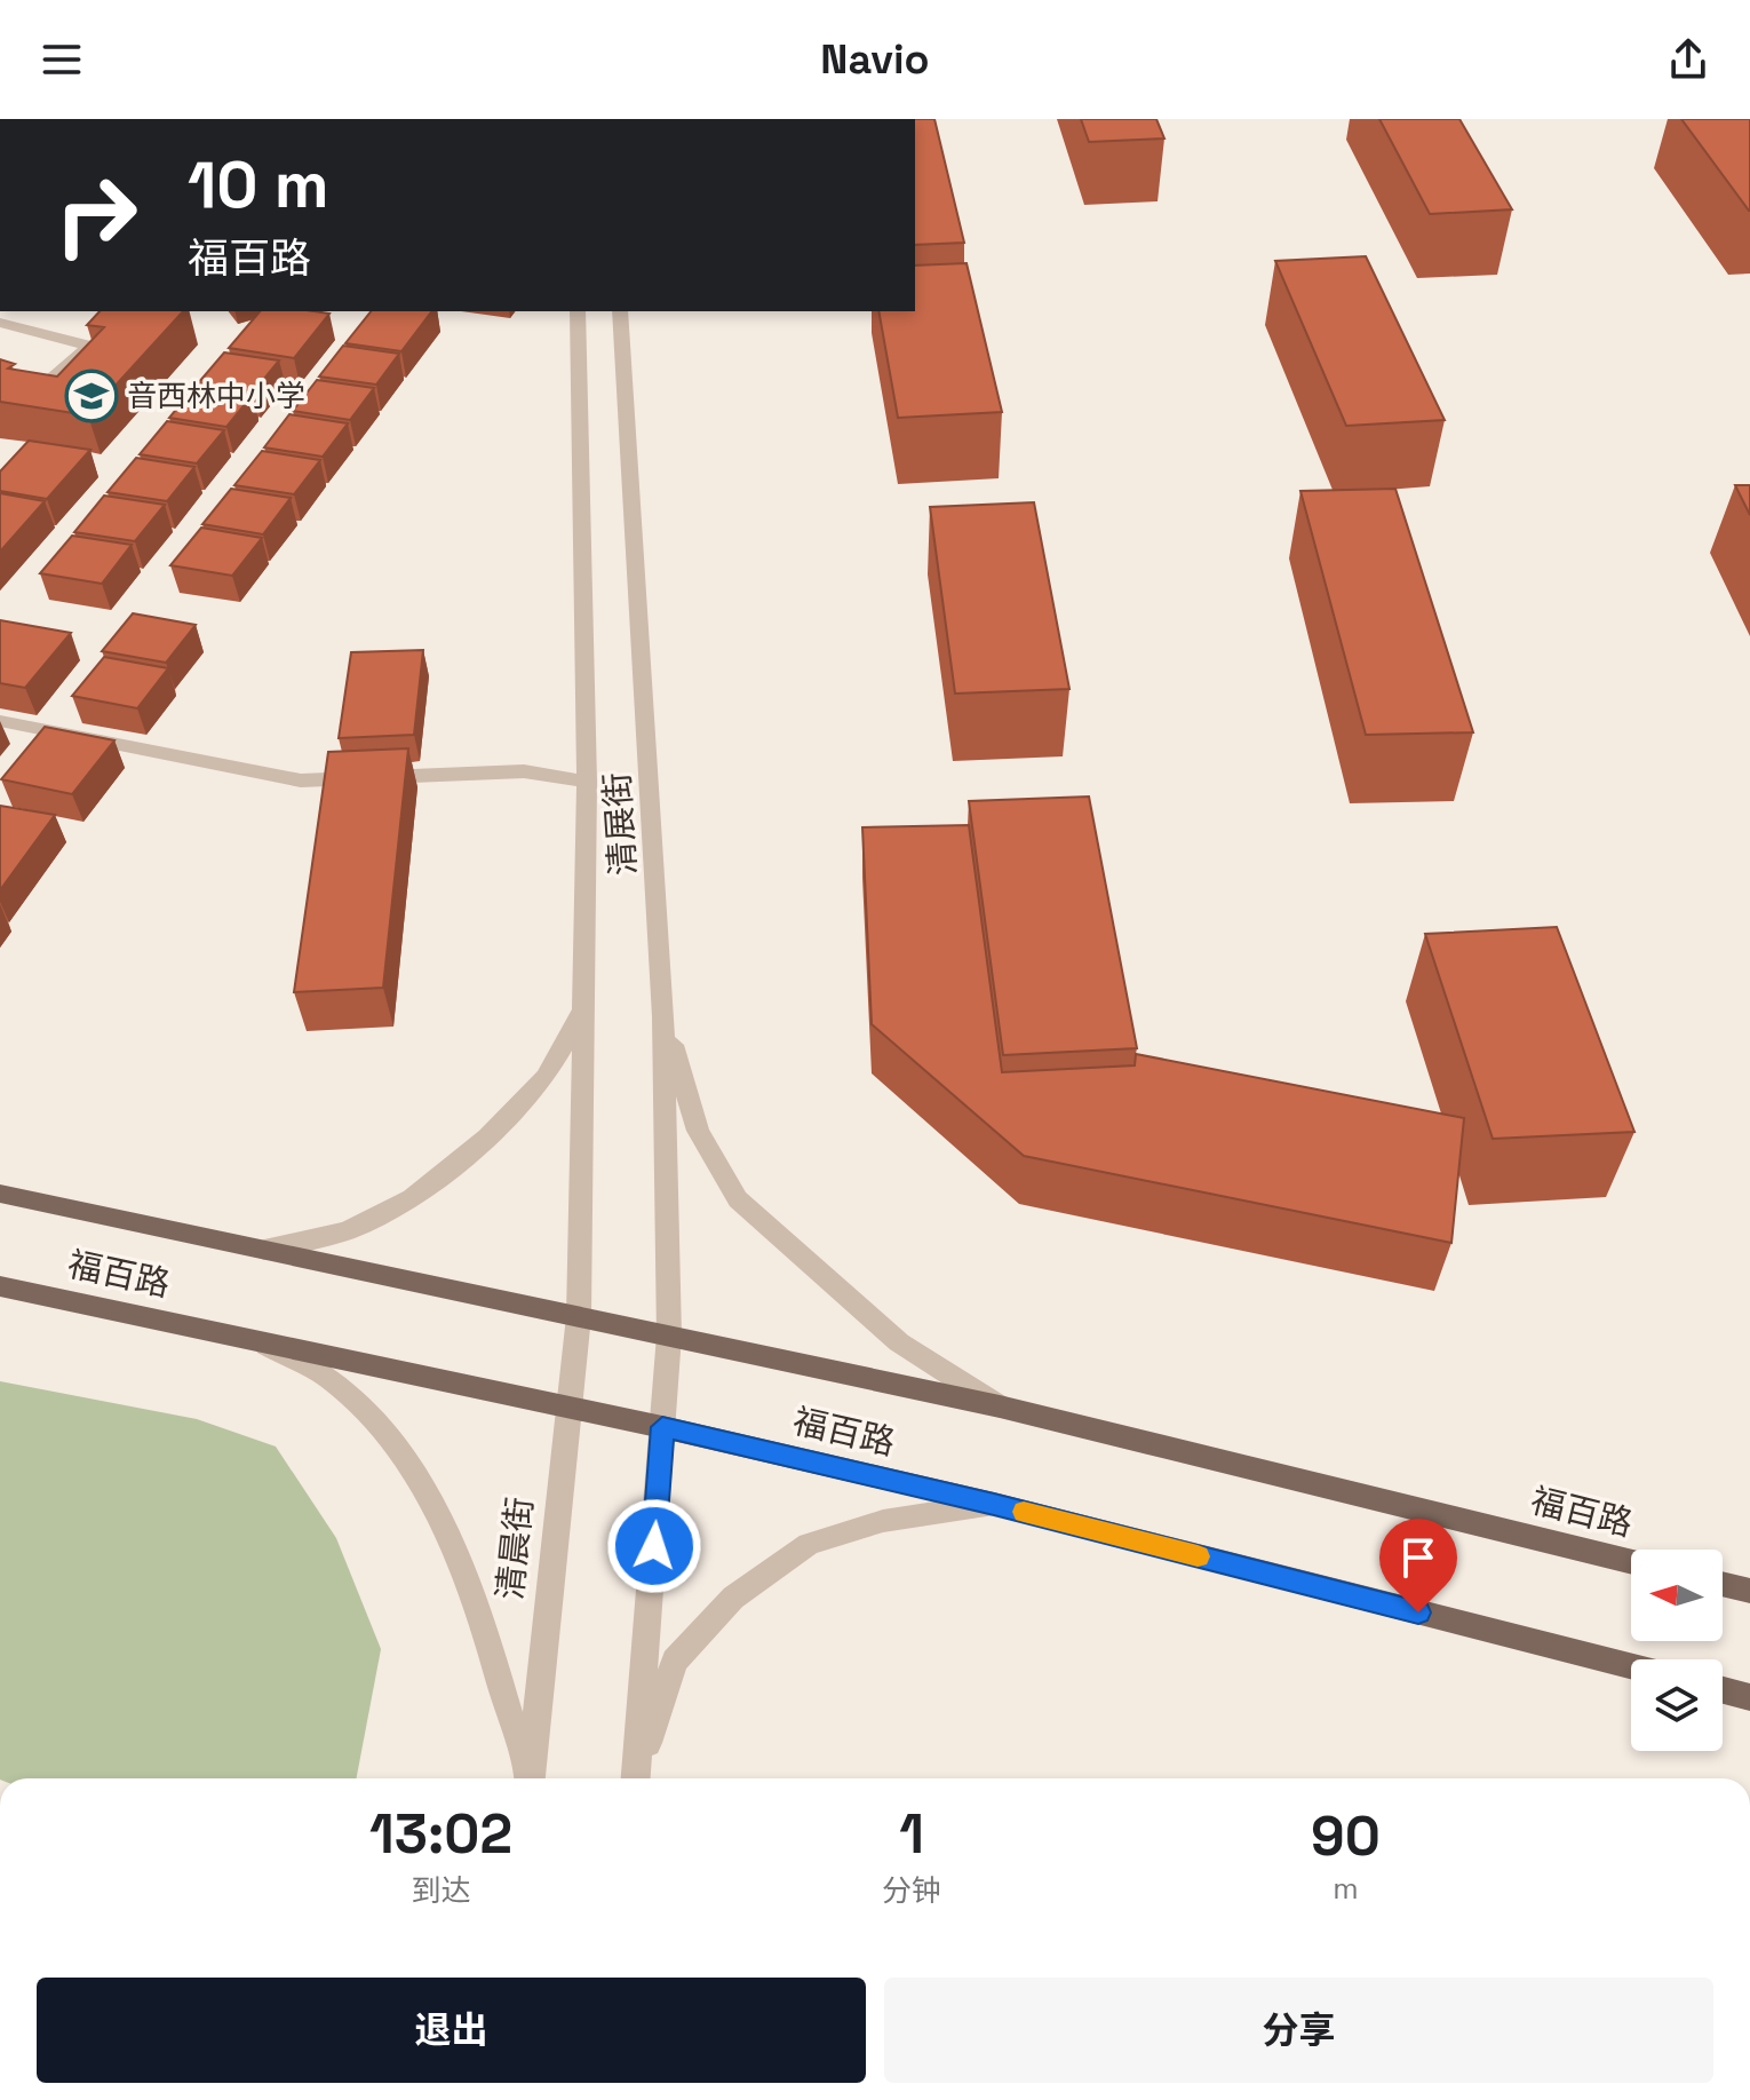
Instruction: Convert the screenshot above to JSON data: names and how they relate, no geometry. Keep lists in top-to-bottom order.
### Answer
{
  "streets": {
    "main road": ["福百路"],
    "street": ["清展街", "清晨街"]
  },
  "crossings": [
    ["清展街", "福百路"],
    ["清展街", "清晨街"],
    ["福百路", "清晨街"]
  ],
  "places": {
    "school or university": ["音西林中小学"]
  },
  "north": "left",
  "page": {
    "header": "Navio",
    "turn": ["10 m", "福百路"],
    "eta": [
      "13:02",
      "到达",
      "1",
      "分钟",
      "90",
      "m"
    ],
    "buttons": ["退出", "分享"]
  }
}
